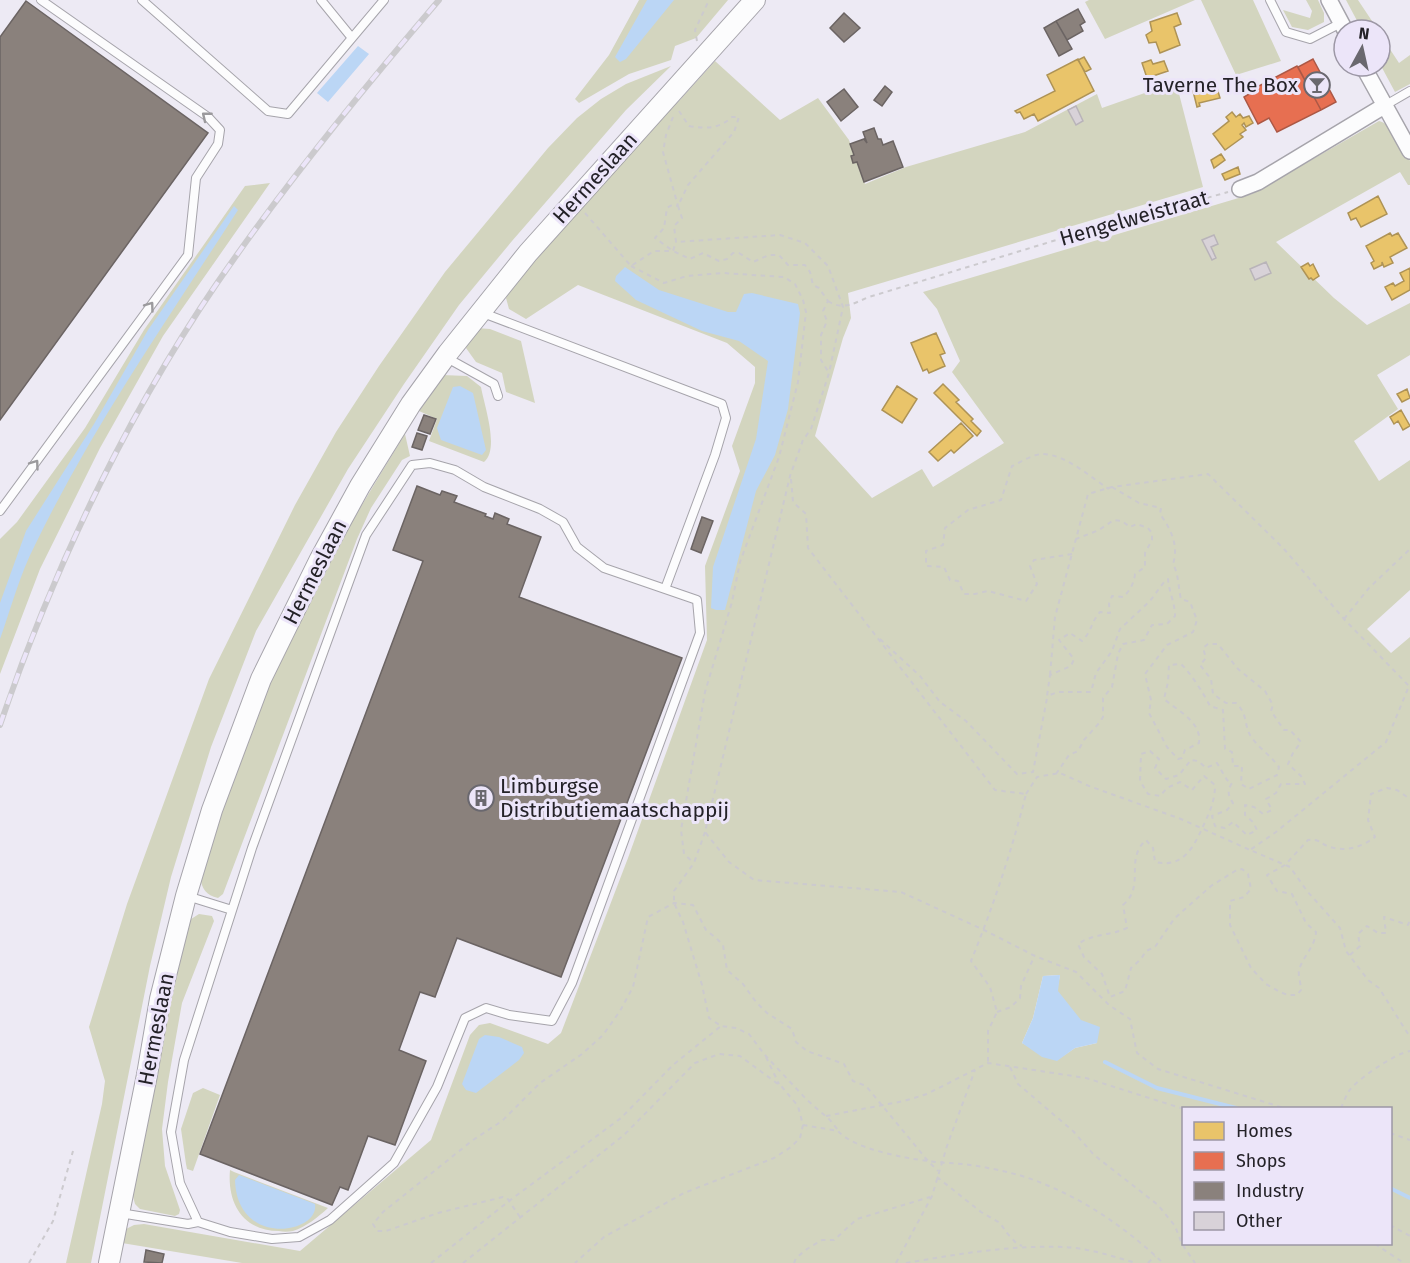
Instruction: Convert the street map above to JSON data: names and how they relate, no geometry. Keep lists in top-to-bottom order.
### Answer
{
  "streets": {
    "street": ["Hermeslaan"],
    "path": ["Hengelweistraat"]
  },
  "places": {
    "bar": ["Taverne The Box"],
    "building": ["Limburgse Distributiemaatschappij"]
  },
  "legend": [
    "Homes",
    "Shops",
    "Industry",
    "Other"
  ],
  "north": "top"
}
